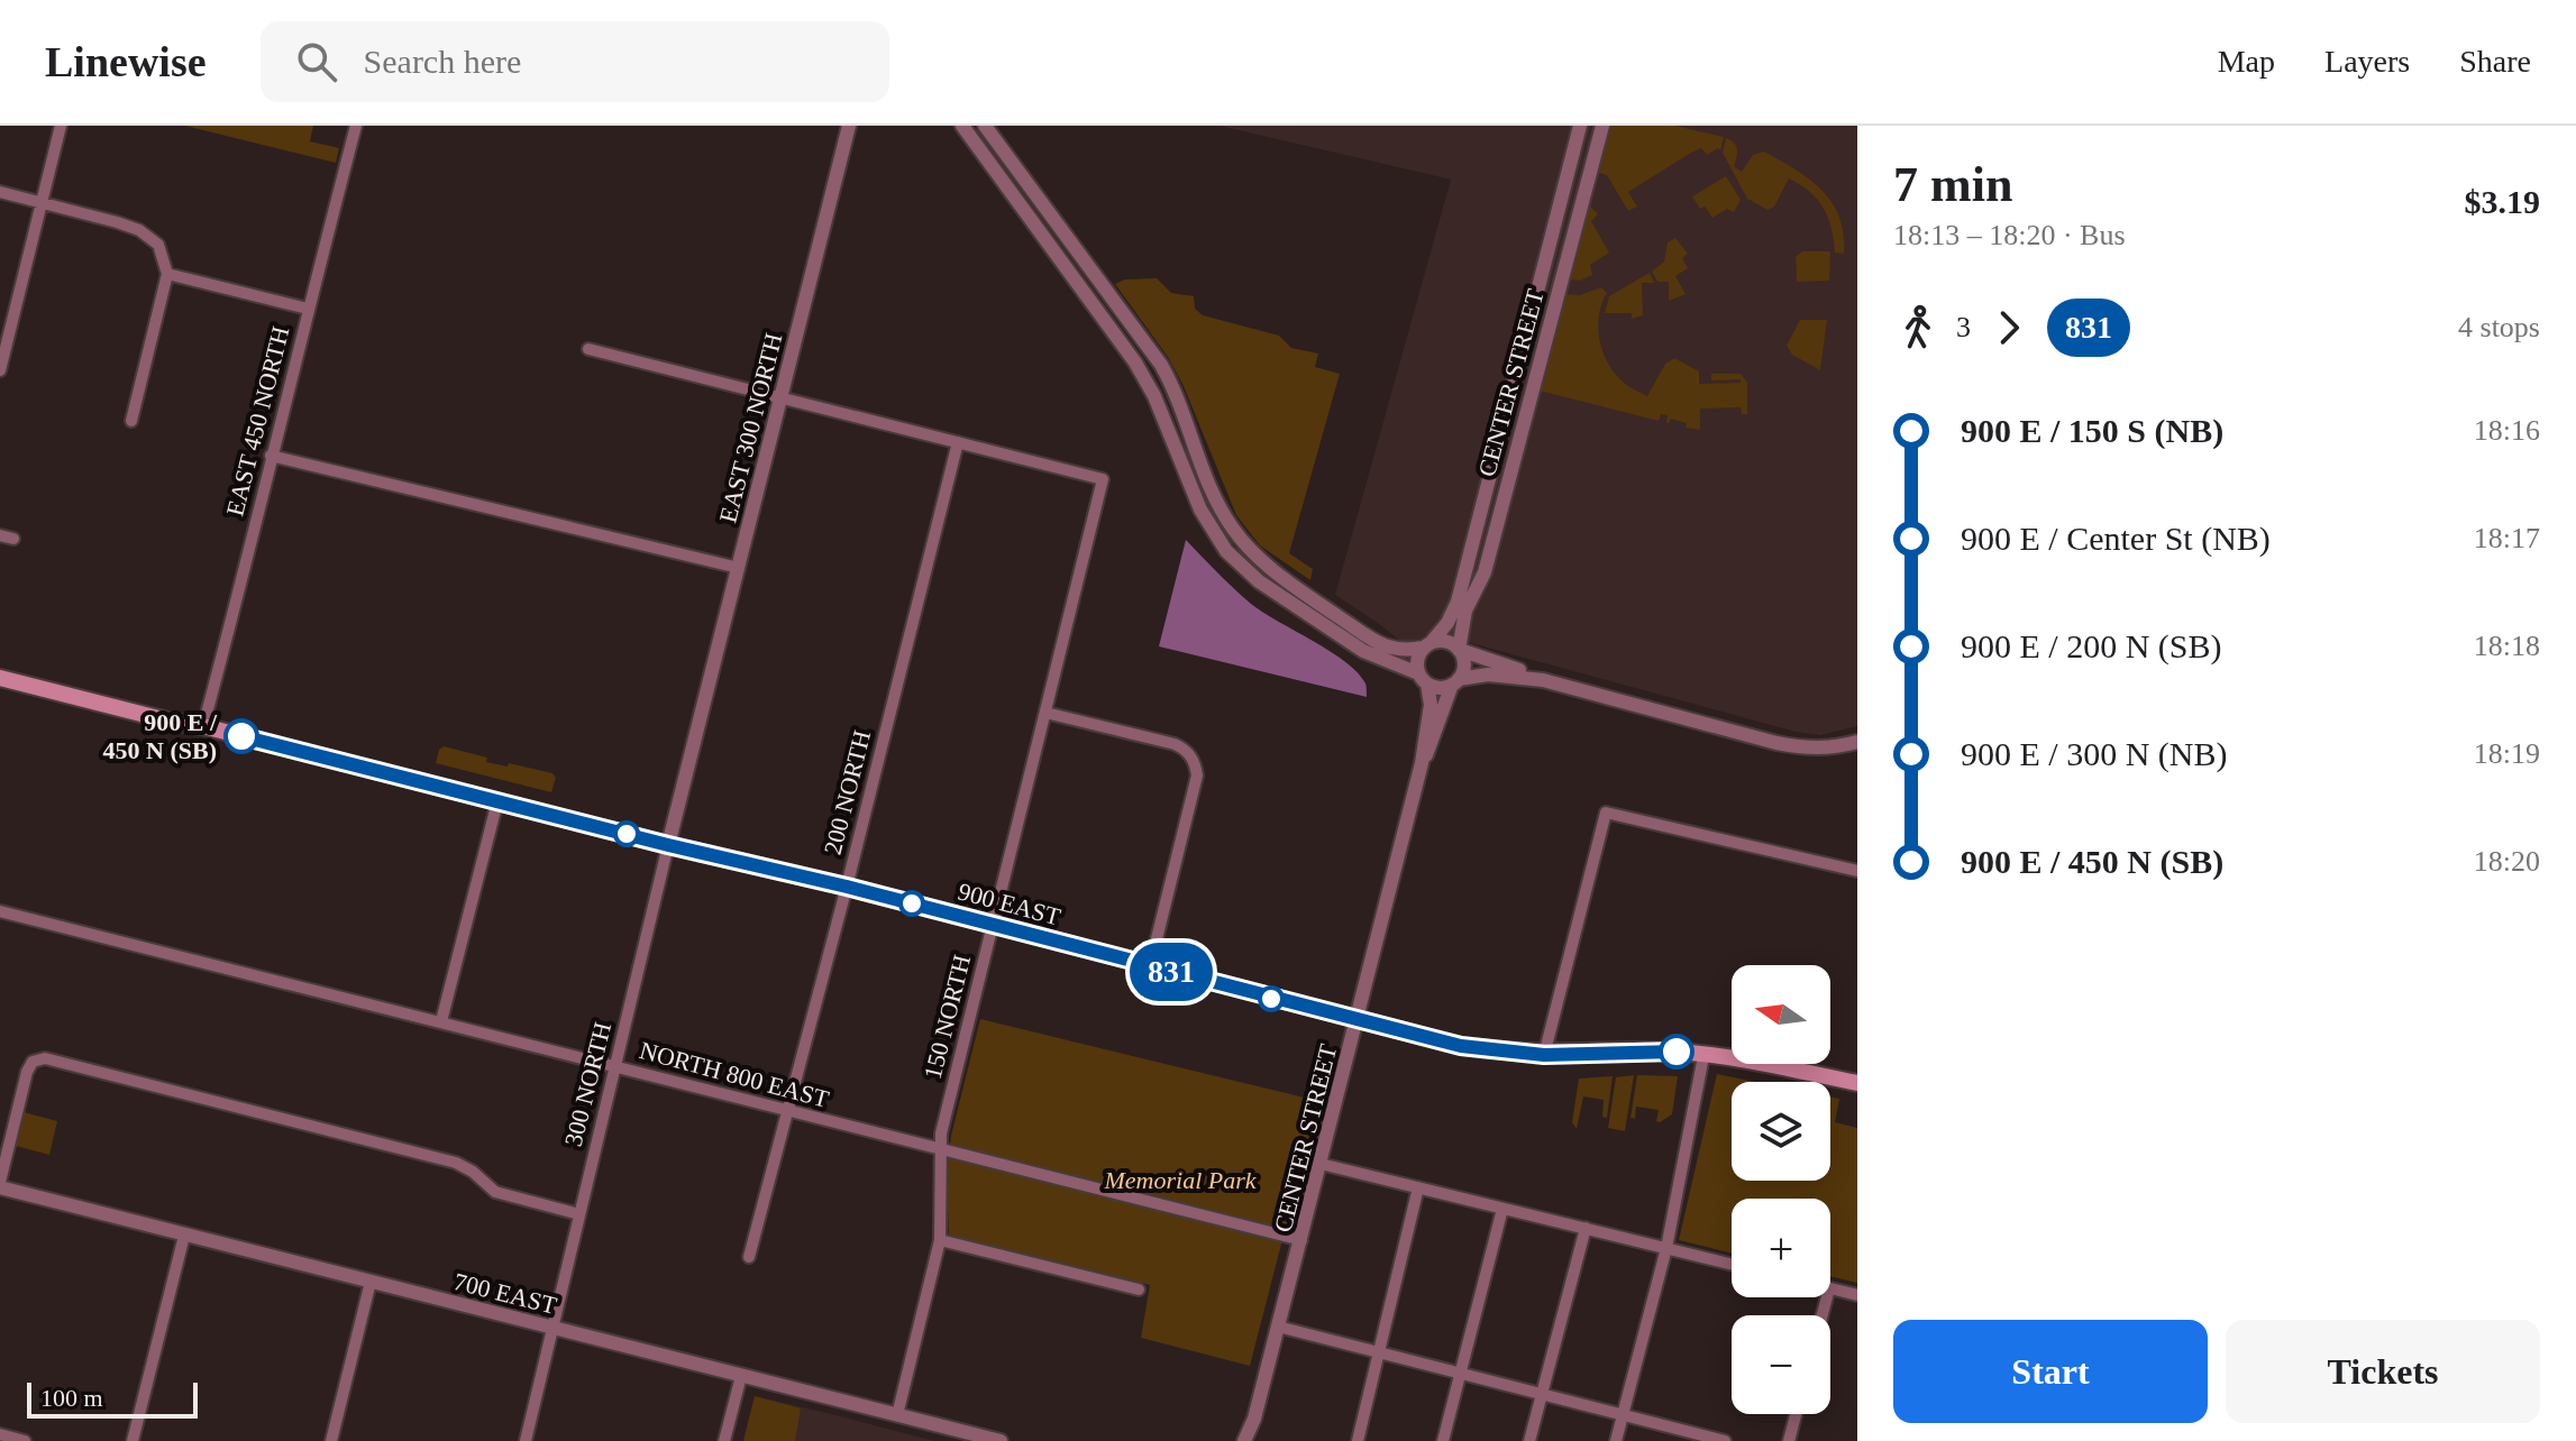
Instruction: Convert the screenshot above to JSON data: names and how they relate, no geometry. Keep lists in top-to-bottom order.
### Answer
{
  "streets": {
    "main road": ["900 EAST"],
    "street": [
      "CENTER STREET",
      "EAST 450 NORTH",
      "EAST 300 NORTH",
      "200 NORTH",
      "150 NORTH",
      "NORTH 800 EAST",
      "300 NORTH",
      "700 EAST"
    ]
  },
  "crossings": [
    ["CENTER STREET", "900 EAST"],
    ["CENTER STREET", "NORTH 800 EAST"],
    ["EAST 450 NORTH", "900 EAST"],
    ["EAST 300 NORTH", "300 NORTH"],
    ["200 NORTH", "900 EAST"],
    ["200 NORTH", "150 NORTH"],
    ["200 NORTH", "NORTH 800 EAST"],
    ["900 EAST", "150 NORTH"],
    ["900 EAST", "300 NORTH"],
    ["150 NORTH", "NORTH 800 EAST"],
    ["150 NORTH", "700 EAST"],
    ["NORTH 800 EAST", "300 NORTH"],
    ["300 NORTH", "700 EAST"]
  ],
  "parks": ["Memorial Park"],
  "places": ["900 E / 450 N (SB)"],
  "lines": ["bus line 831"],
  "scale_bar": "100 m",
  "north": "left",
  "page": {
    "header": "Linewise",
    "search": "Search here",
    "nav": ["Map", "Layers", "Share"],
    "on_map": "831",
    "heading": ["7 min", "18:13 – 18:20 · Bus", "$3.19"],
    "legs": ["3", "831", "4 stops"],
    "list": [
      {
        "name": "900 E / 150 S (NB)",
        "value": "18:16"
      },
      {
        "name": "900 E / Center St (NB)",
        "value": "18:17"
      },
      {
        "name": "900 E / 200 N (SB)",
        "value": "18:18"
      },
      {
        "name": "900 E / 300 N (NB)",
        "value": "18:19"
      },
      {
        "name": "900 E / 450 N (SB)",
        "value": "18:20"
      }
    ],
    "map_buttons": ["+", "−"],
    "buttons": ["Start", "Tickets"],
    "scale": "100 m"
  }
}
